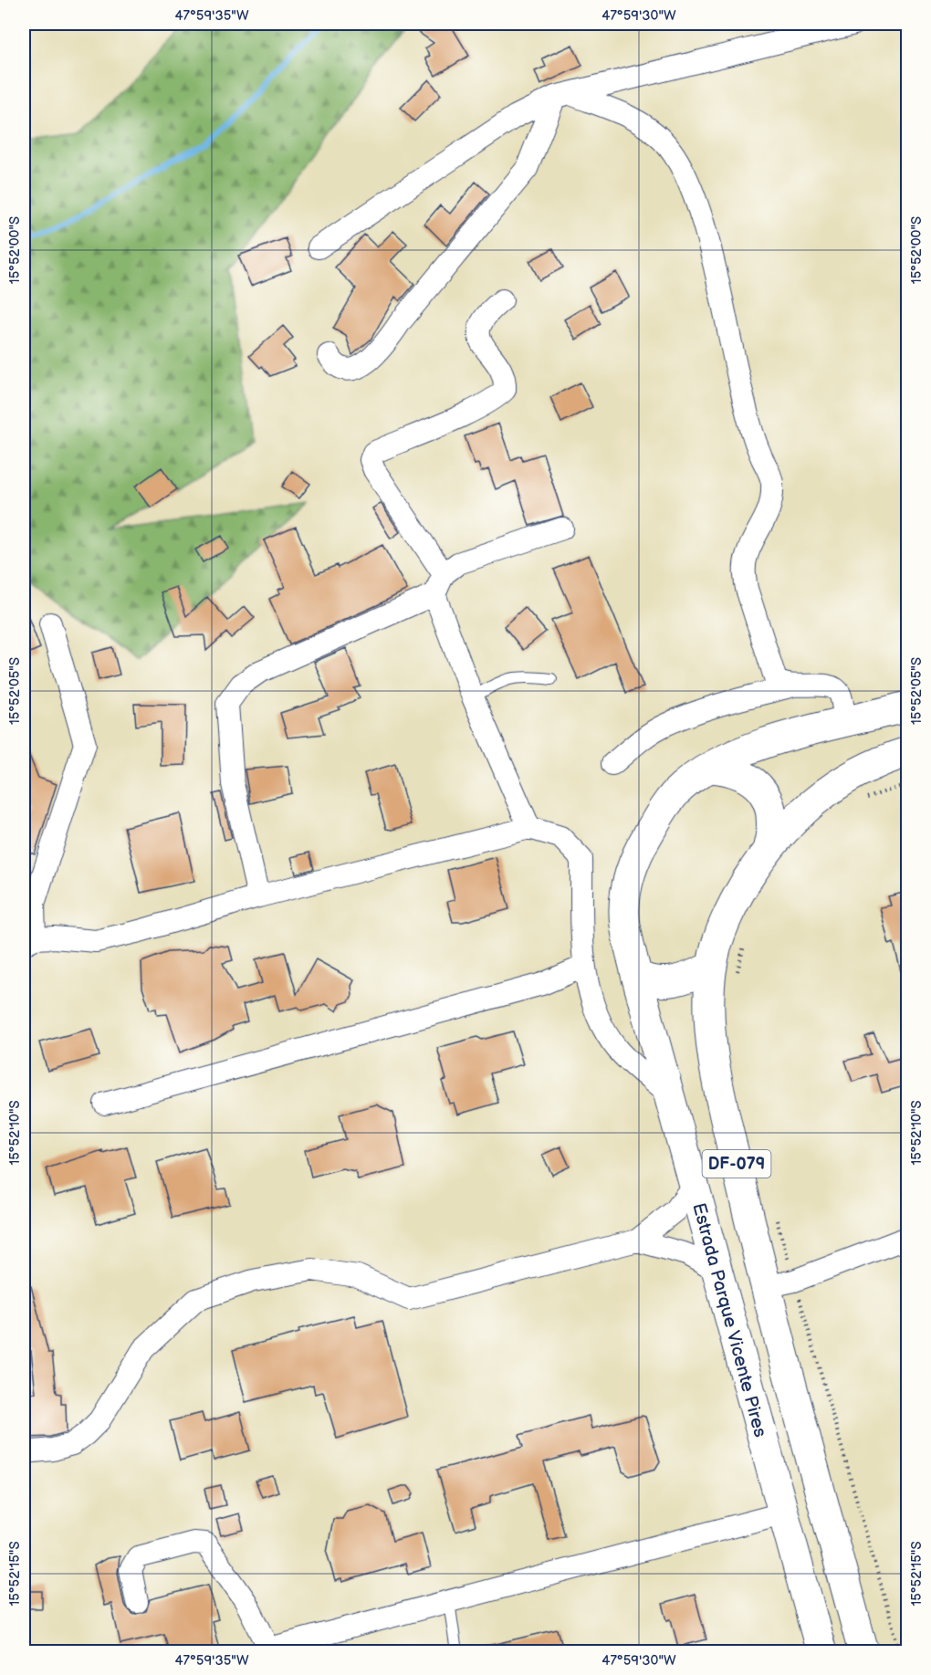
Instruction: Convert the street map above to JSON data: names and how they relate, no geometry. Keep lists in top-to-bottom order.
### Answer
{
  "streets": {
    "main road": ["DF-079", "Estrada Parque Vicente Pires"]
  },
  "coordinates": [
    "47°59'35\"W",
    "47°59'30\"W",
    "15°52'00\"S",
    "15°52'05\"S",
    "15°52'10\"S",
    "15°52'15\"S"
  ]
}
